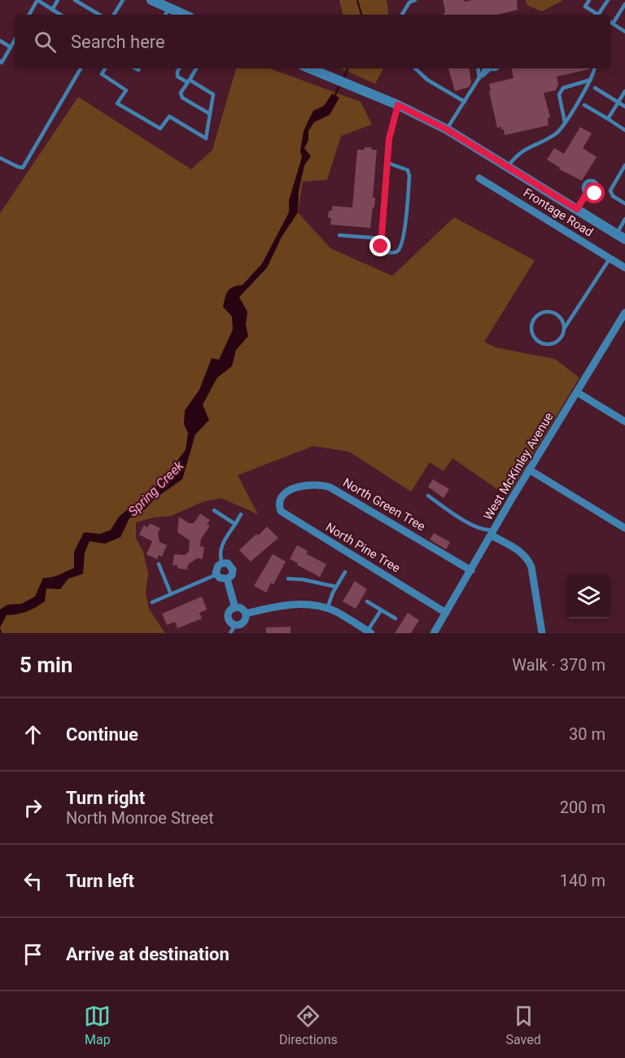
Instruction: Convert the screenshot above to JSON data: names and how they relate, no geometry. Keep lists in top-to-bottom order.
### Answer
{
  "streets": {
    "street": [
      "Frontage Road",
      "West McKinley Avenue",
      "North Green Tree",
      "North Pine Tree"
    ]
  },
  "crossings": [
    ["West McKinley Avenue", "North Green Tree"],
    ["West McKinley Avenue", "North Pine Tree"],
    ["North Green Tree", "North Pine Tree"]
  ],
  "water": ["Spring Creek"],
  "page": {
    "search": "Search here",
    "heading": ["5 min", "Walk · 370 m"],
    "list": [
      ["Continue", "30 m"],
      ["Turn right", "North Monroe Street", "200 m"],
      ["Turn left", "140 m"],
      "Arrive at destination"
    ],
    "nav": ["Map", "Directions", "Saved"]
  }
}
